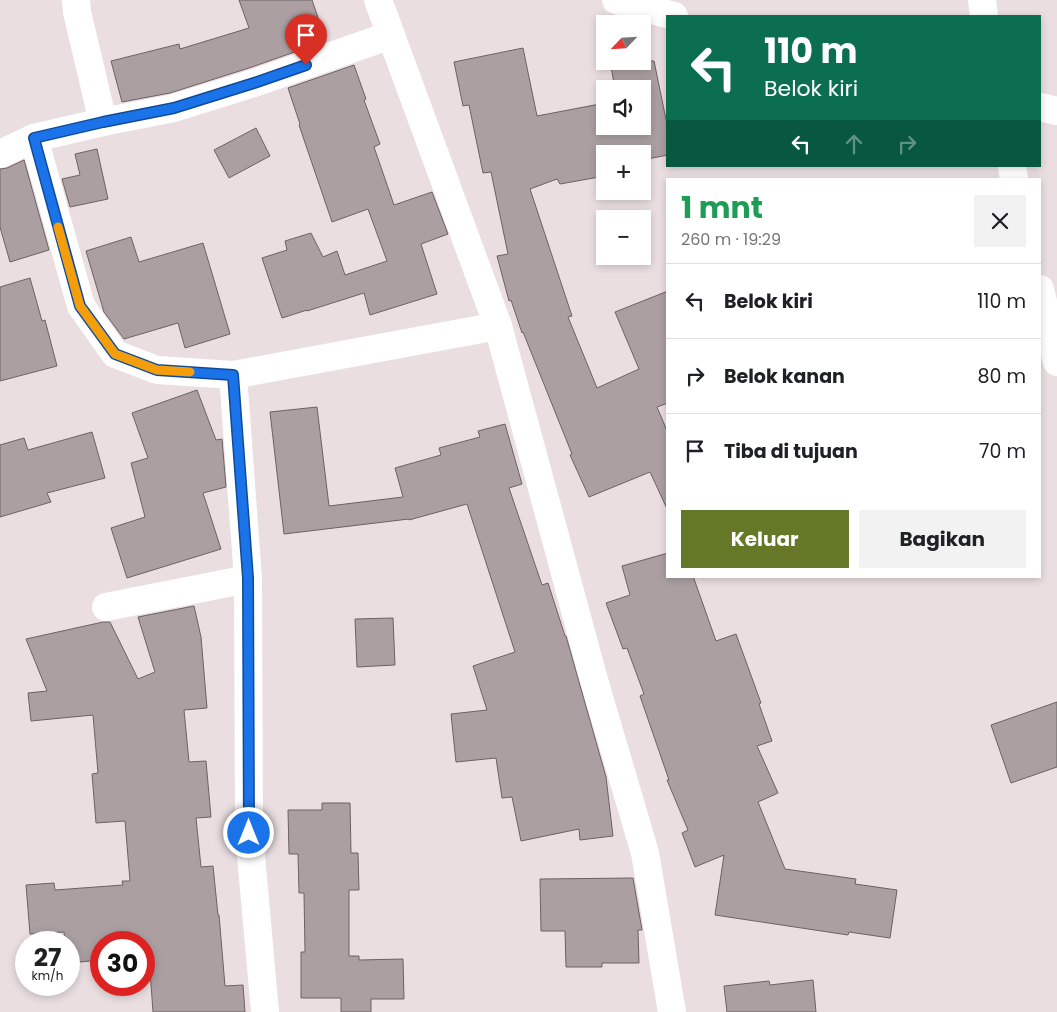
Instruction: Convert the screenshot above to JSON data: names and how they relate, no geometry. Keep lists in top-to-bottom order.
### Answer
{
  "north": "bottom left",
  "page": {
    "map_buttons": ["+", "−"],
    "turn": ["110 m", "Belok kiri"],
    "heading": ["1 mnt", "260 m · 19:29"],
    "list": [
      {
        "name": "Belok kiri",
        "value": "110 m"
      },
      {
        "name": "Belok kanan",
        "value": "80 m"
      },
      {
        "name": "Tiba di tujuan",
        "value": "70 m"
      }
    ],
    "buttons": ["Keluar", "Bagikan"],
    "speed": "27 km/h",
    "limit": "30"
  }
}
